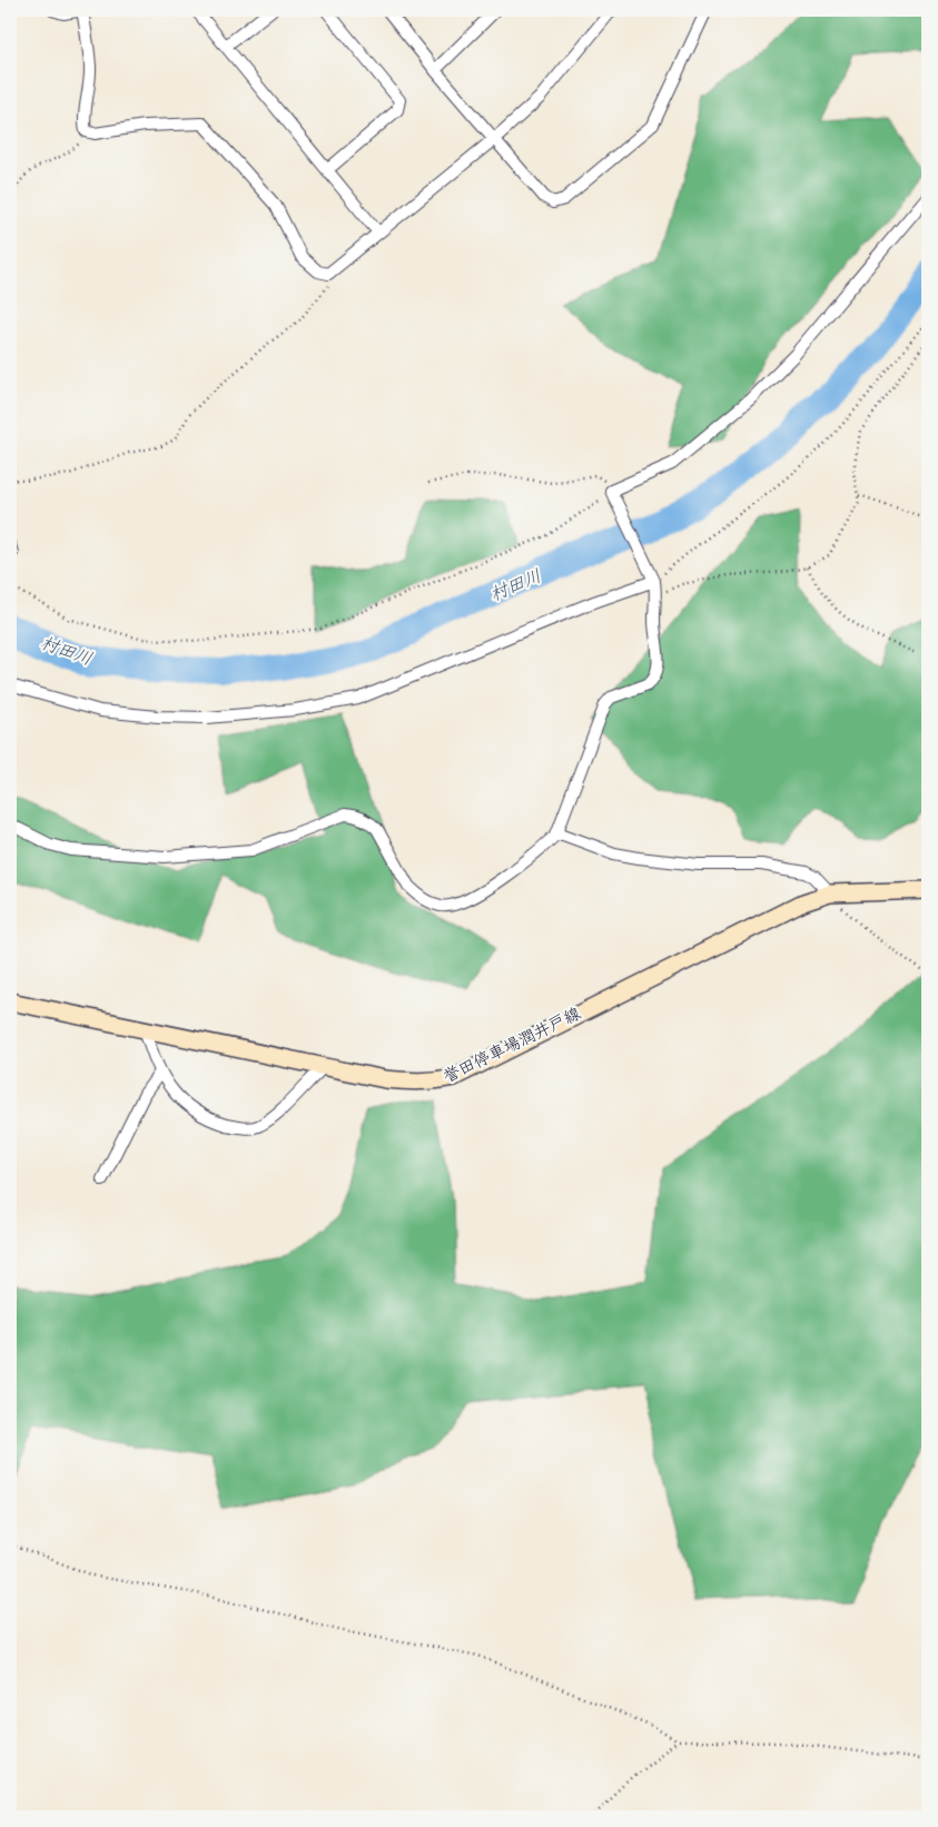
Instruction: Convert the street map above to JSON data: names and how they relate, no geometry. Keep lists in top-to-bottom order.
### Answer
{
  "streets": {
    "main road": ["誉田停車場潤井戸線"]
  },
  "water": ["村田川"]
}
